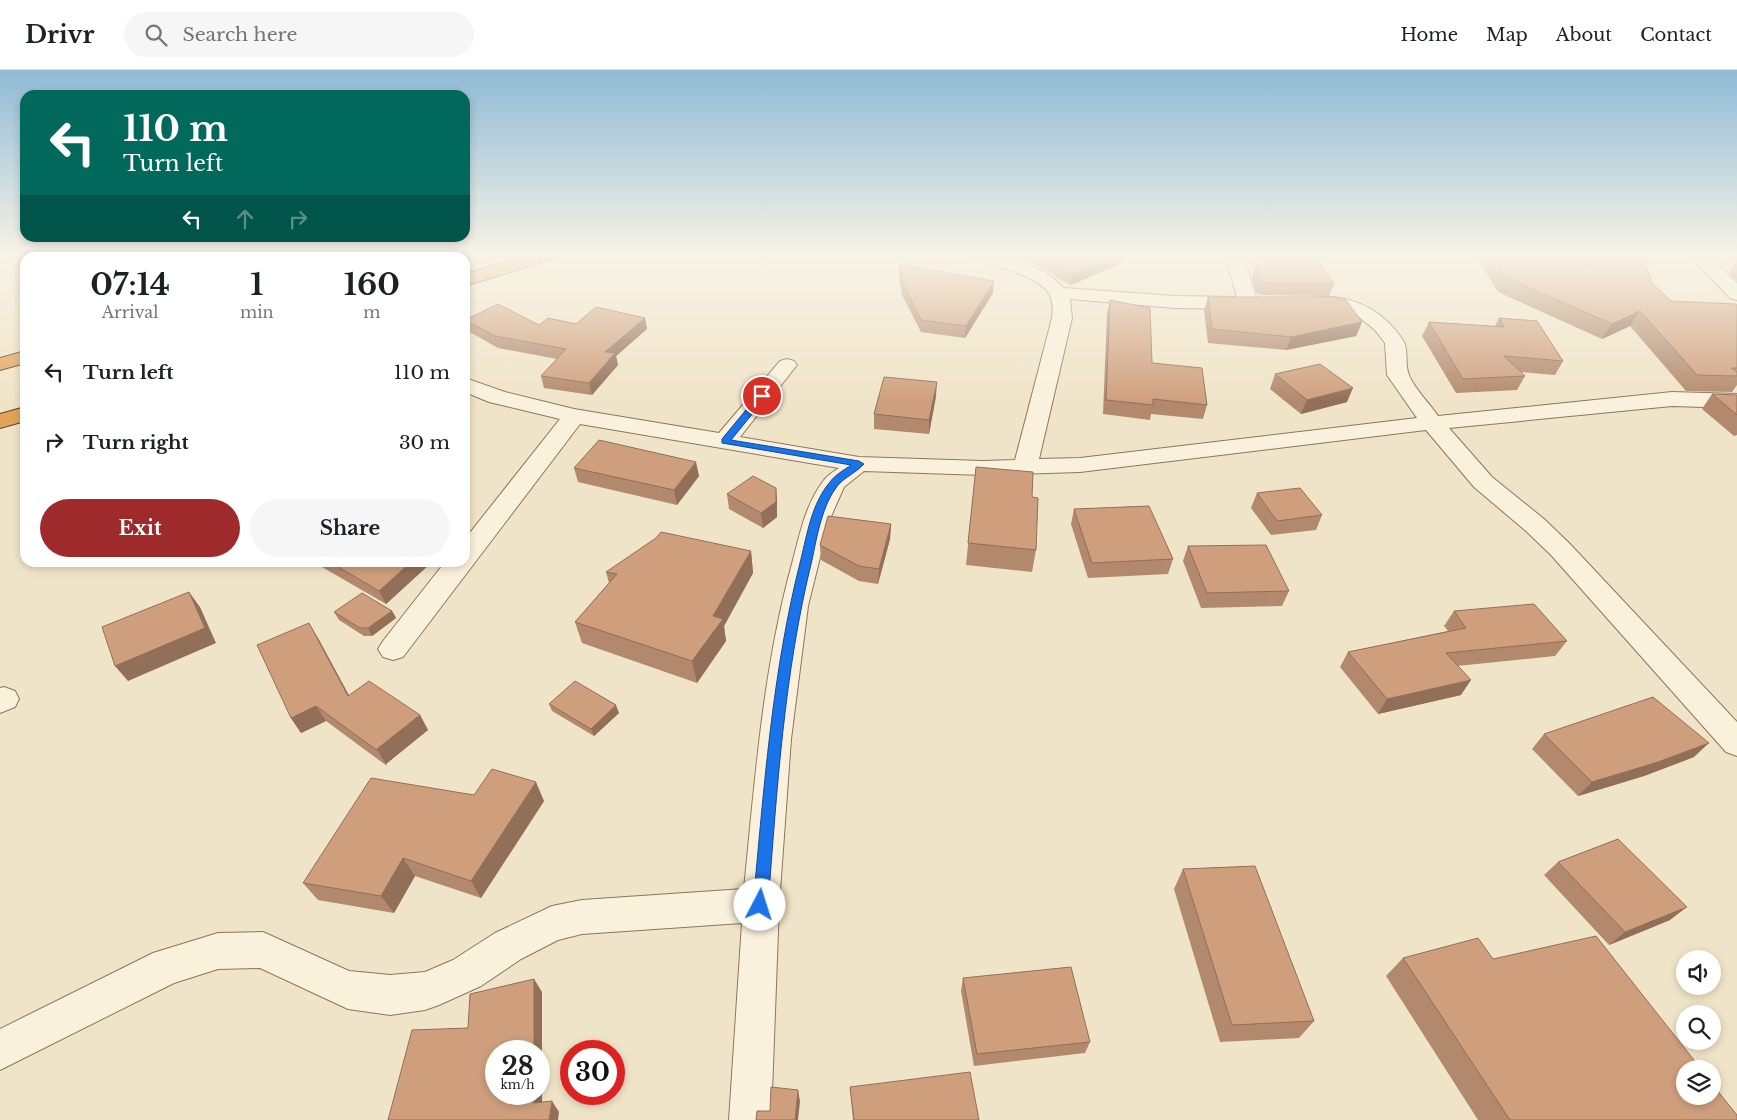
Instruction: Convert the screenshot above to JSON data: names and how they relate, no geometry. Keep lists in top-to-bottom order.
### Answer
{
  "page": {
    "header": "Drivr",
    "search": "Search here",
    "nav": [
      "Home",
      "Map",
      "About",
      "Contact"
    ],
    "turn": ["110 m", "Turn left"],
    "eta": [
      "07:14",
      "Arrival",
      "1",
      "min",
      "160",
      "m"
    ],
    "list": [
      {
        "name": "Turn left",
        "value": "110 m"
      },
      {
        "name": "Turn right",
        "value": "30 m"
      }
    ],
    "buttons": ["Exit", "Share"],
    "speed": "28 km/h",
    "limit": "30"
  }
}
